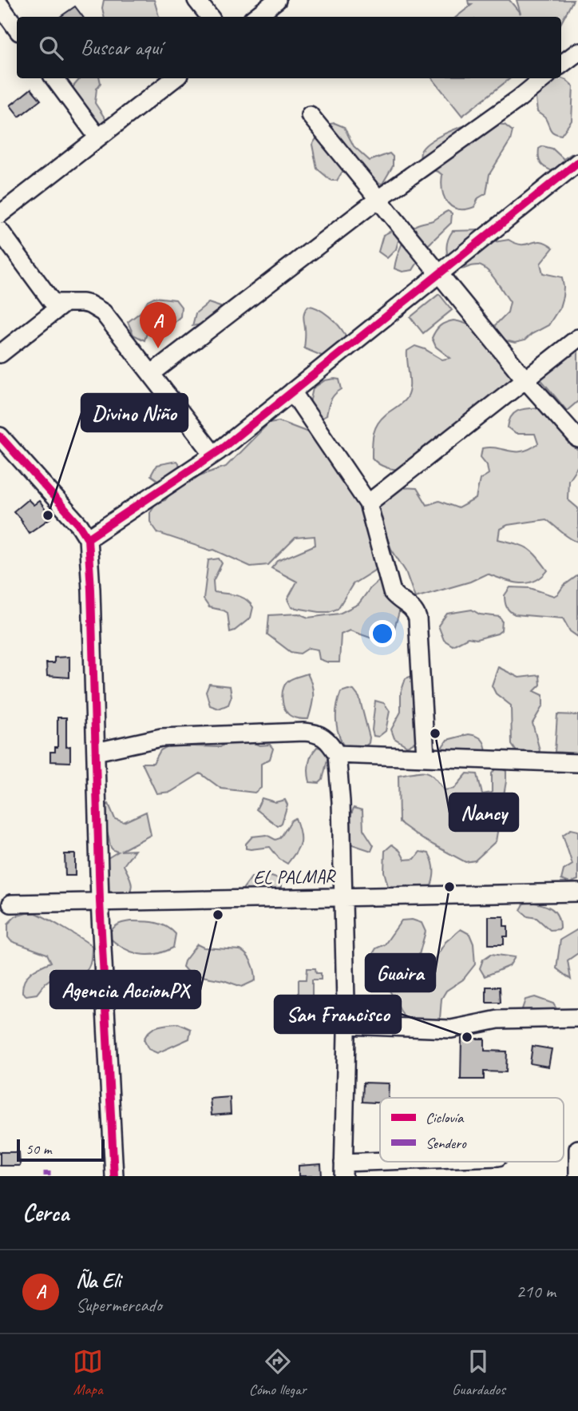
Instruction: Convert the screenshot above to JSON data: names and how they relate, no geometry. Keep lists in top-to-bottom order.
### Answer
{
  "streets": {
    "street": ["EL PALMAR"]
  },
  "places": [
    "Divino Niño",
    "Nancy",
    "Guaira",
    "Agencia AccionPX",
    "San Francisco"
  ],
  "legend": ["Ciclovía", "Sendero"],
  "scale_bar": "50 m",
  "page": {
    "search": "Buscar aquí",
    "pins": "A",
    "scale": "50 m",
    "heading": "Cerca",
    "list": [
      {
        "mark": "A",
        "name": "Ña Eli",
        "note": "Supermercado",
        "value": "210 m"
      }
    ],
    "nav": ["Mapa", "Cómo llegar", "Guardados"]
  }
}
